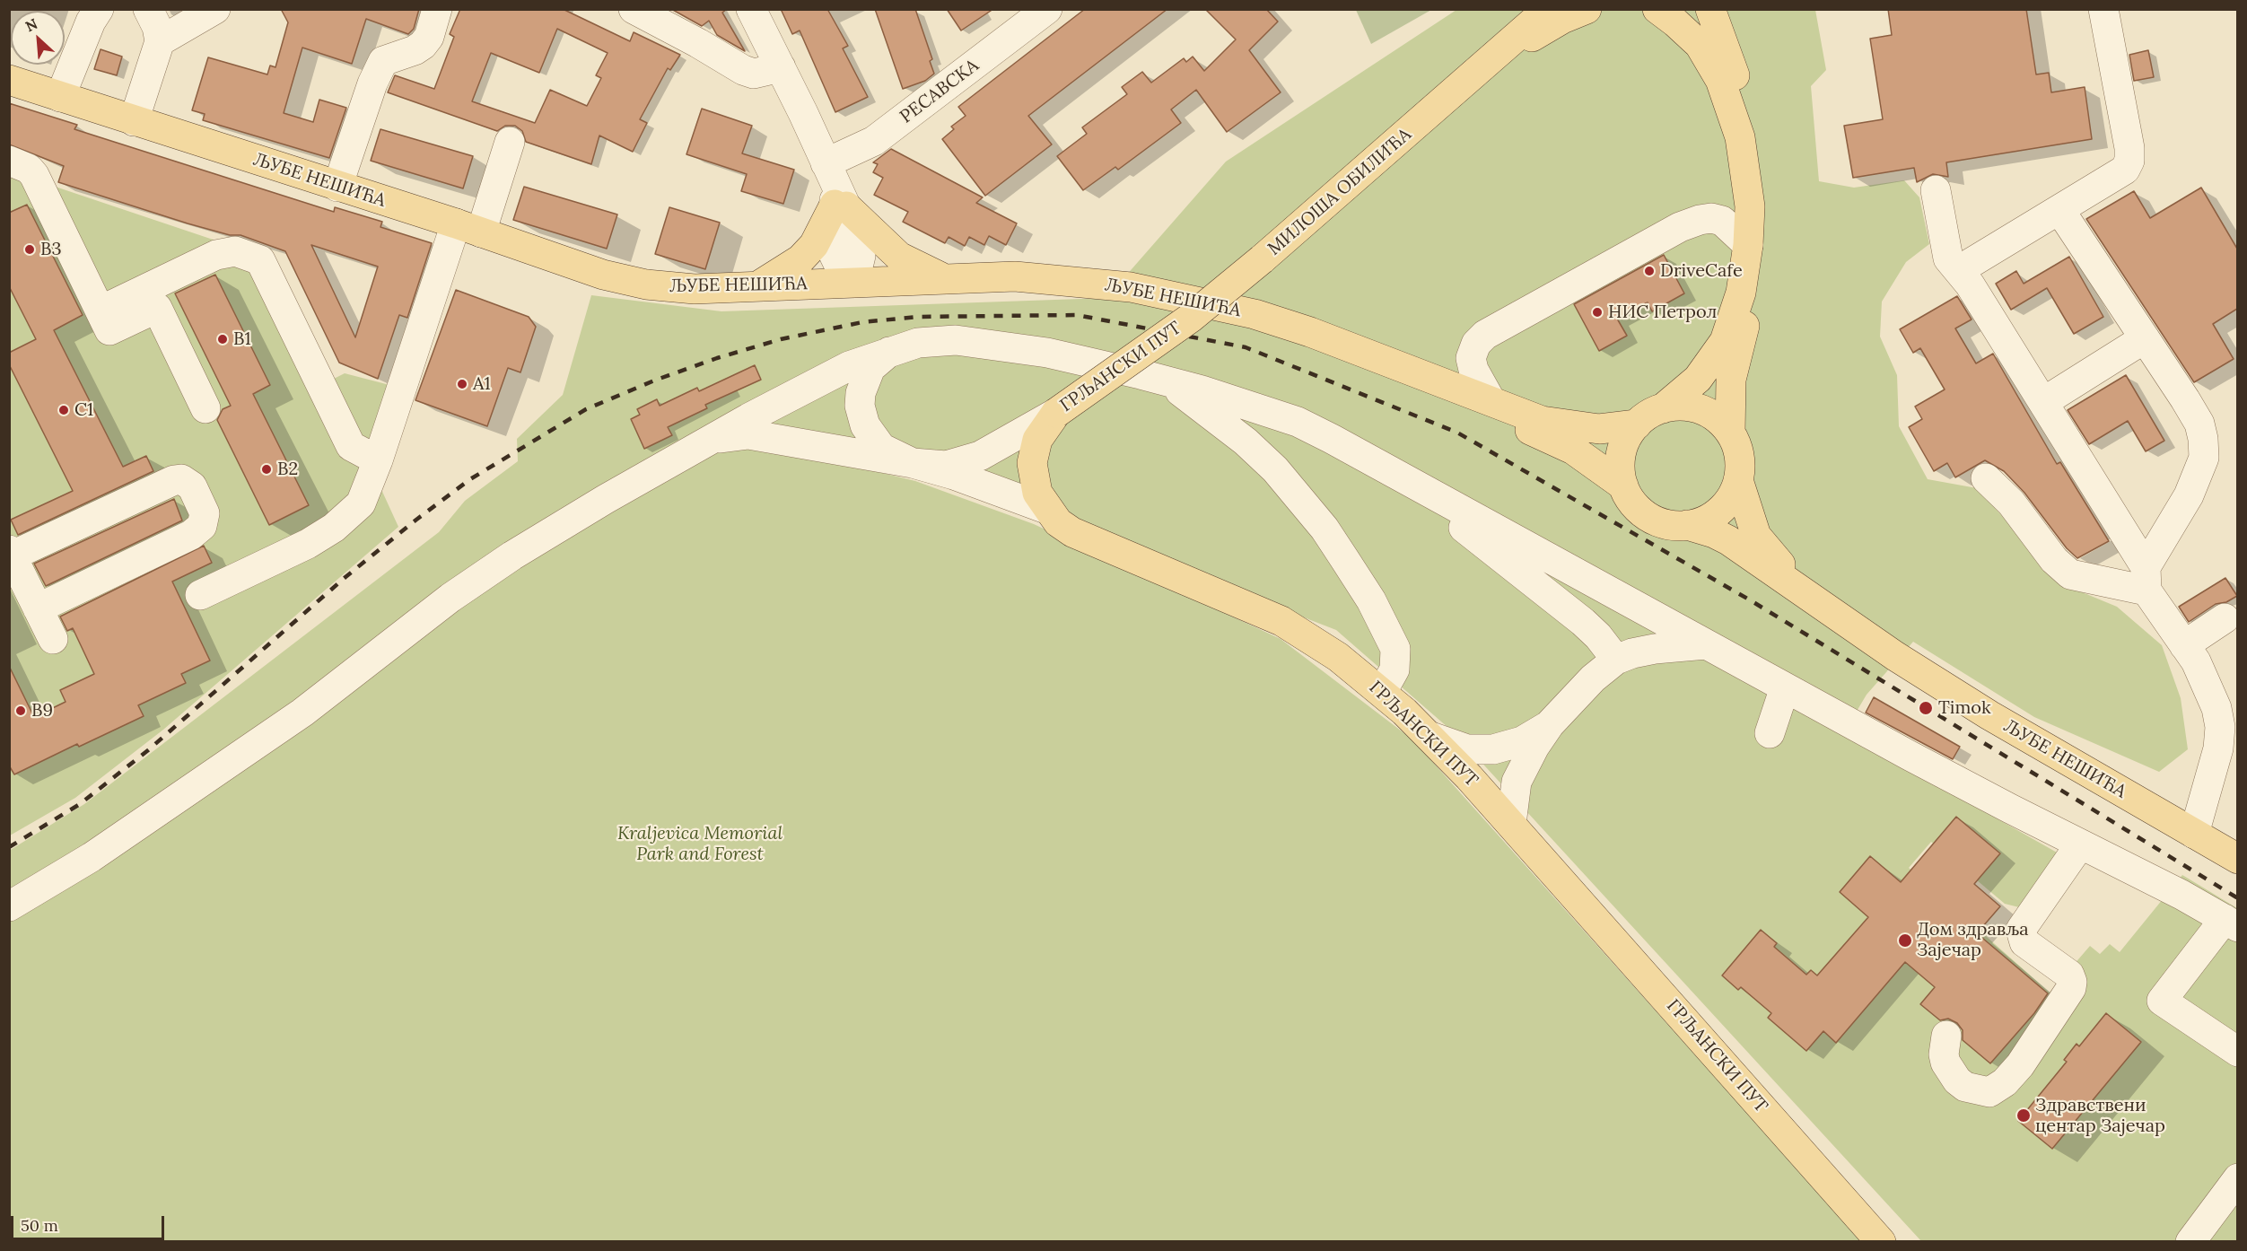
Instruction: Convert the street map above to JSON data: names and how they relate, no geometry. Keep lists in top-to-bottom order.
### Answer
{
  "streets": {
    "main road": ["ЉУБЕ НЕШИЋА", "МИЛОША ОБИЛИЋА", "ГРЉАНСКИ ПУТ"],
    "street": ["РЕСАВСКА"]
  },
  "crossings": [
    ["МИЛОША ОБИЛИЋА", "ГРЉАНСКИ ПУТ"]
  ],
  "parks": ["Kraljevica Memorial Park and Forest"],
  "places": [
    "B3",
    "DriveCafe",
    "НИС Петрол",
    "B1",
    "A1",
    "C1",
    "B2",
    "Timok",
    "B9",
    "Дом здравља Зајечар",
    "Здравствени центар Зајечар"
  ],
  "scale_bar": "50 m",
  "north": "top left"
}
